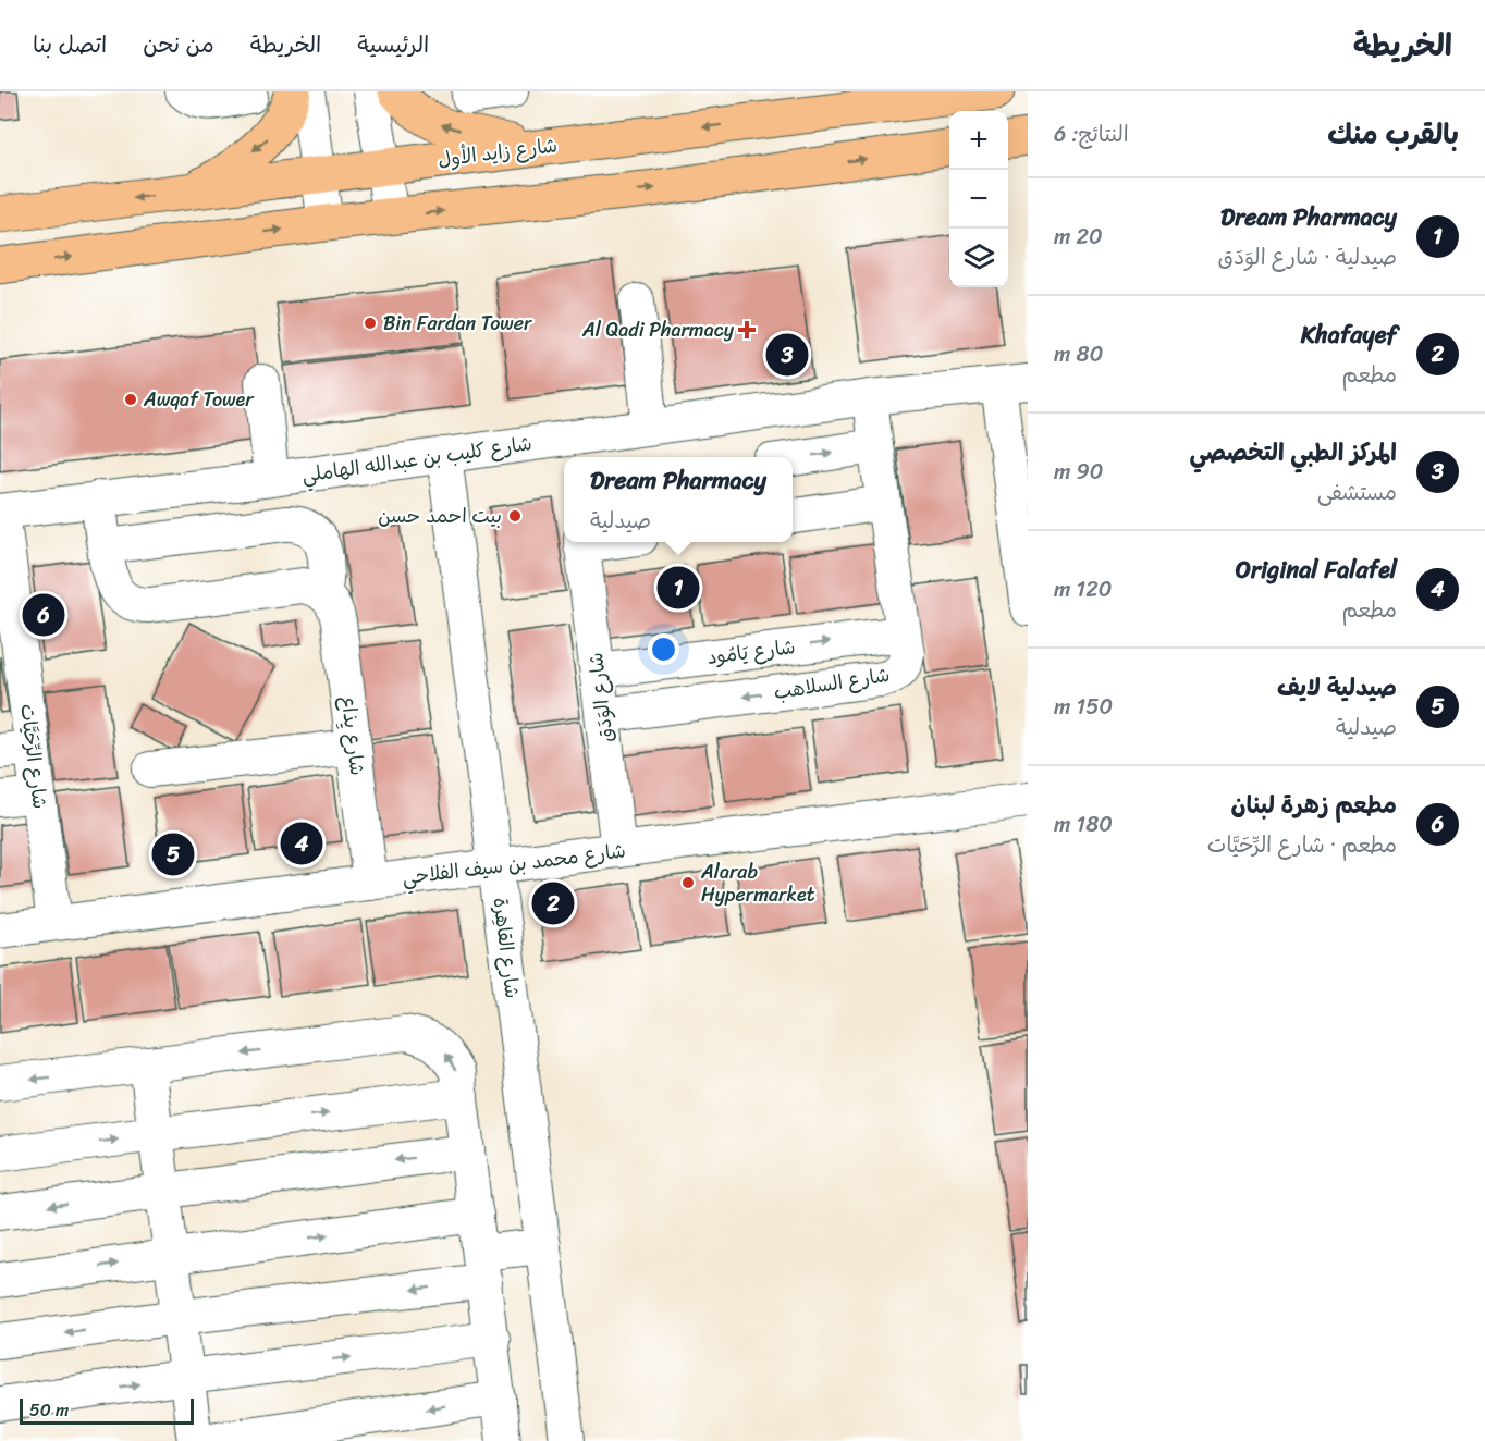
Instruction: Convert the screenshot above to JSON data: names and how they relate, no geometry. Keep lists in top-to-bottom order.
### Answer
{
  "streets": {
    "main road": ["شارع زايد الأول"],
    "street": [
      "شارع كليب بن عبدالله الهاملي",
      "شارع يَامُود",
      "شارع السلاهب",
      "شارع الوَدَق",
      "شارع يِذاع",
      "شارع الرِّحَيَّات",
      "شارع محمد بن سيف الفلاحي",
      "شارع القاهِرة"
    ]
  },
  "crossings": [
    ["شارع كليب بن عبدالله الهاملي", "شارع الرِّحَيَّات"],
    ["شارع كليب بن عبدالله الهاملي", "شارع القاهِرة"],
    ["شارع يَامُود", "شارع السلاهب"],
    ["شارع يَامُود", "شارع الوَدَق"],
    ["شارع السلاهب", "شارع الوَدَق"],
    ["شارع الوَدَق", "شارع محمد بن سيف الفلاحي"],
    ["شارع يِذاع", "شارع محمد بن سيف الفلاحي"],
    ["شارع الرِّحَيَّات", "شارع محمد بن سيف الفلاحي"],
    ["شارع محمد بن سيف الفلاحي", "شارع القاهِرة"]
  ],
  "one_way": ["شارع السلاهب"],
  "places": {
    "other": [
      "Bin Fardan Tower",
      "Awqaf Tower",
      "بيت احمد حسن",
      "Alarab Hypermarket"
    ],
    "health": ["Al Qadi Pharmacy"]
  },
  "scale_bar": "50 m",
  "page": {
    "header": "الخريطة",
    "nav": [
      "الرئيسية",
      "الخريطة",
      "من نحن",
      "اتصل بنا"
    ],
    "heading": ["بالقرب منك", "النتائج: 6"],
    "map_buttons": ["+", "−"],
    "list": [
      {
        "mark": "1",
        "name": "Dream Pharmacy",
        "note": "صيدلية · شارع الوَدَق",
        "value": "20 m"
      },
      {
        "mark": "2",
        "name": "Khafayef",
        "note": "مطعم",
        "value": "80 m"
      },
      {
        "mark": "3",
        "name": "المركز الطبي التخصصي",
        "note": "مستشفى",
        "value": "90 m"
      },
      {
        "mark": "4",
        "name": "Original Falafel",
        "note": "مطعم",
        "value": "120 m"
      },
      {
        "mark": "5",
        "name": "صيدلية لايف",
        "note": "صيدلية",
        "value": "150 m"
      },
      {
        "mark": "6",
        "name": "مطعم زهرة لبنان",
        "note": "مطعم · شارع الرِّحَيَّات",
        "value": "180 m"
      }
    ],
    "pins": [
      "3",
      "1",
      "6",
      "4",
      "5",
      "2"
    ],
    "popup": ["Dream Pharmacy", "صيدلية"],
    "scale": "50 m"
  }
}
